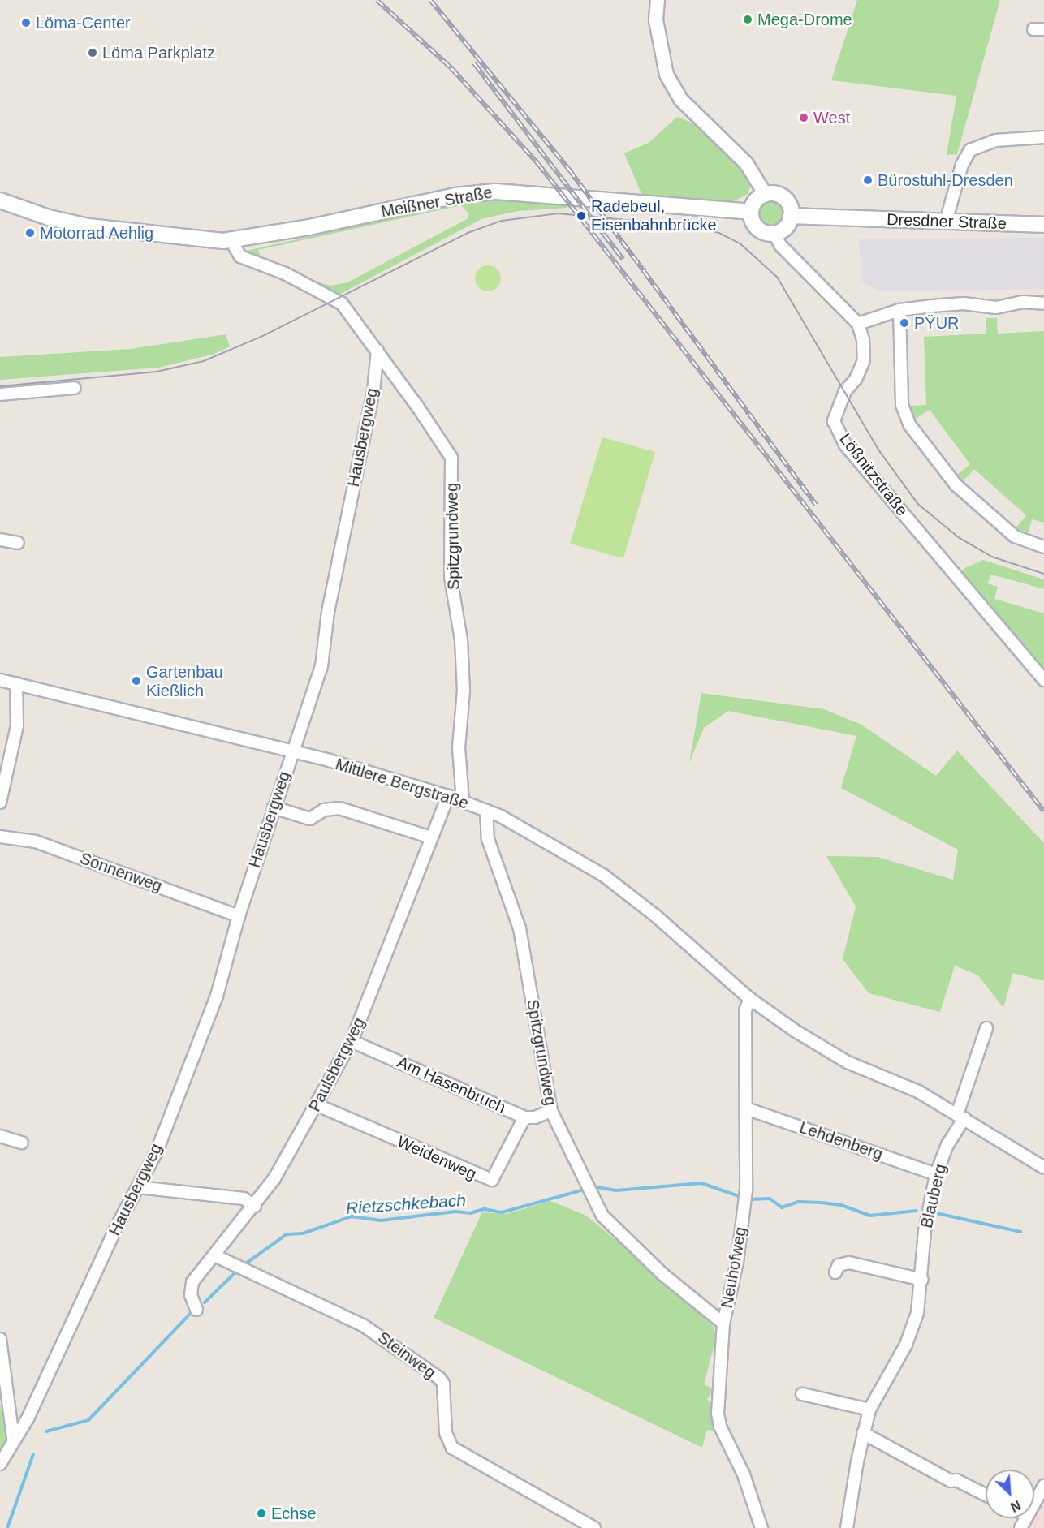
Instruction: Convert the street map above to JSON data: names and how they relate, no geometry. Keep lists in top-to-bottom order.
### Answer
{
  "streets": {
    "main road": ["Meißner Straße", "Dresdner Straße"],
    "street": [
      "Hausbergweg",
      "Lößnitzstraße",
      "Spitzgrundweg",
      "Mittlere Bergstraße",
      "Sonnenweg",
      "Paulsbergweg",
      "Am Hasenbruch",
      "Lehdenberg",
      "Weidenweg",
      "Blauberg",
      "Neuhofweg",
      "Steinweg"
    ]
  },
  "crossings": [
    ["Meißner Straße", "Dresdner Straße"],
    ["Hausbergweg", "Spitzgrundweg"],
    ["Hausbergweg", "Mittlere Bergstraße"],
    ["Hausbergweg", "Sonnenweg"],
    ["Spitzgrundweg", "Mittlere Bergstraße"],
    ["Spitzgrundweg", "Am Hasenbruch"],
    ["Spitzgrundweg", "Neuhofweg"],
    ["Mittlere Bergstraße", "Paulsbergweg"],
    ["Mittlere Bergstraße", "Blauberg"],
    ["Mittlere Bergstraße", "Neuhofweg"],
    ["Paulsbergweg", "Am Hasenbruch"],
    ["Paulsbergweg", "Weidenweg"],
    ["Paulsbergweg", "Steinweg"],
    ["Am Hasenbruch", "Weidenweg"],
    ["Lehdenberg", "Blauberg"],
    ["Lehdenberg", "Neuhofweg"]
  ],
  "water": ["Rietzschkebach"],
  "places": [
    "Mega-Drome",
    "Löma-Center",
    "Löma Parkplatz",
    "West",
    "Bürostuhl-Dresden",
    "Radebeul, Eisenbahnbrücke",
    "Motorrad Aehlig",
    "PŸUR",
    "Gartenbau Kießlich",
    "Echse"
  ],
  "north": "bottom right"
}
